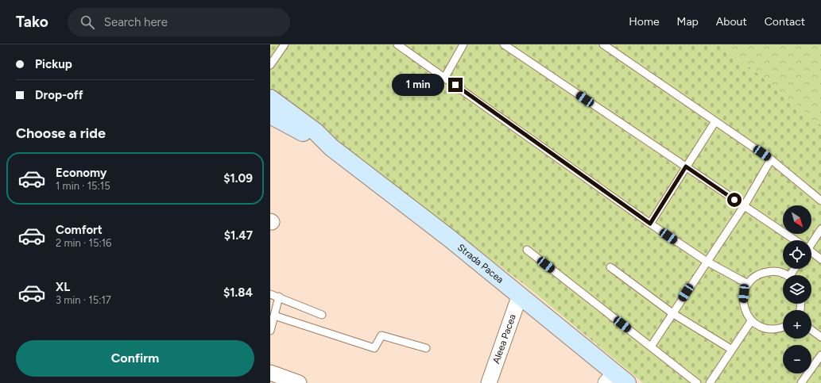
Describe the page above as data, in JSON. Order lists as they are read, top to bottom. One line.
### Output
{"streets":{"main road":["Strada Pacea"],"street":["Aleea Pacea"]},"crossings":[["Strada Pacea","Aleea Pacea"]],"north":"bottom right","page":{"header":"Tako","search":"Search here","nav":["Home","Map","About","Contact"],"banner":["Pickup","Drop-off"],"bubble":"1 min","heading":"Choose a ride","list":[{"name":"Economy","note":"1 min · 15:15","value":"$1.09"},{"name":"Comfort","note":"2 min · 15:16","value":"$1.47"},{"name":"XL","note":"3 min · 15:17","value":"$1.84"}],"map_buttons":["+","−"],"buttons":"Confirm"}}
